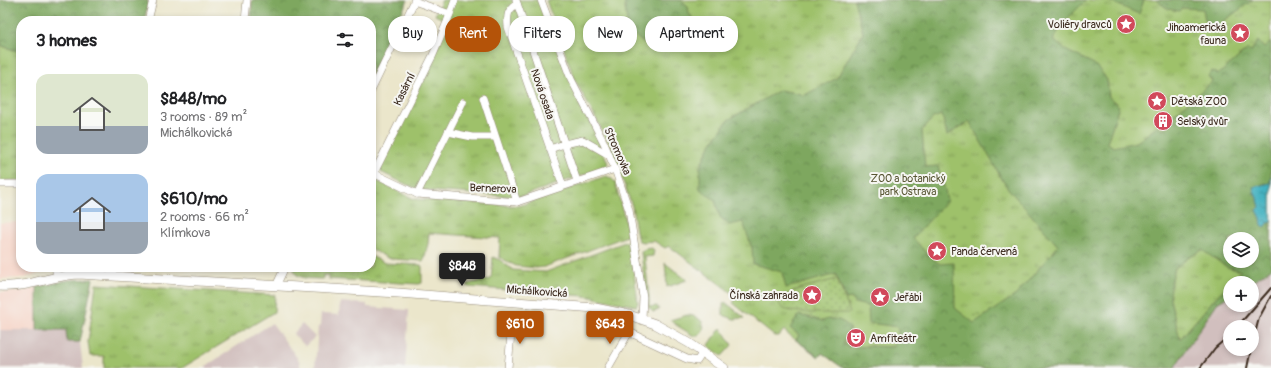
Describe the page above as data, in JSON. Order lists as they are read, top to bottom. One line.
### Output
{"streets":{"street":["Kasární","Nová osada","Stromovka","Bernerova","Michálkovická"]},"crossings":[["Nová osada","Bernerova"],["Stromovka","Bernerova"],["Stromovka","Michálkovická"]],"parks":["ZOO a botanický park Ostrava"],"places":{"place":["Voliéry dravců","Jihoamerická fauna","Dětská ZOO","Panda červená","Čínská zahrada","Jeřábi"],"building":["Selský dvůr"],"theatre":["Amfiteátr"]},"page":{"chip":["Buy","Rent","Filters","New","Apartment"],"heading":"3 homes","list":[{"name":"$848/mo","note":"3 rooms · 89 m² · Michálkovická"},{"name":"$610/mo","note":"2 rooms · 66 m² · Klímkova"}],"map_buttons":["+","−"],"price":["$848","$610","$643"]}}
